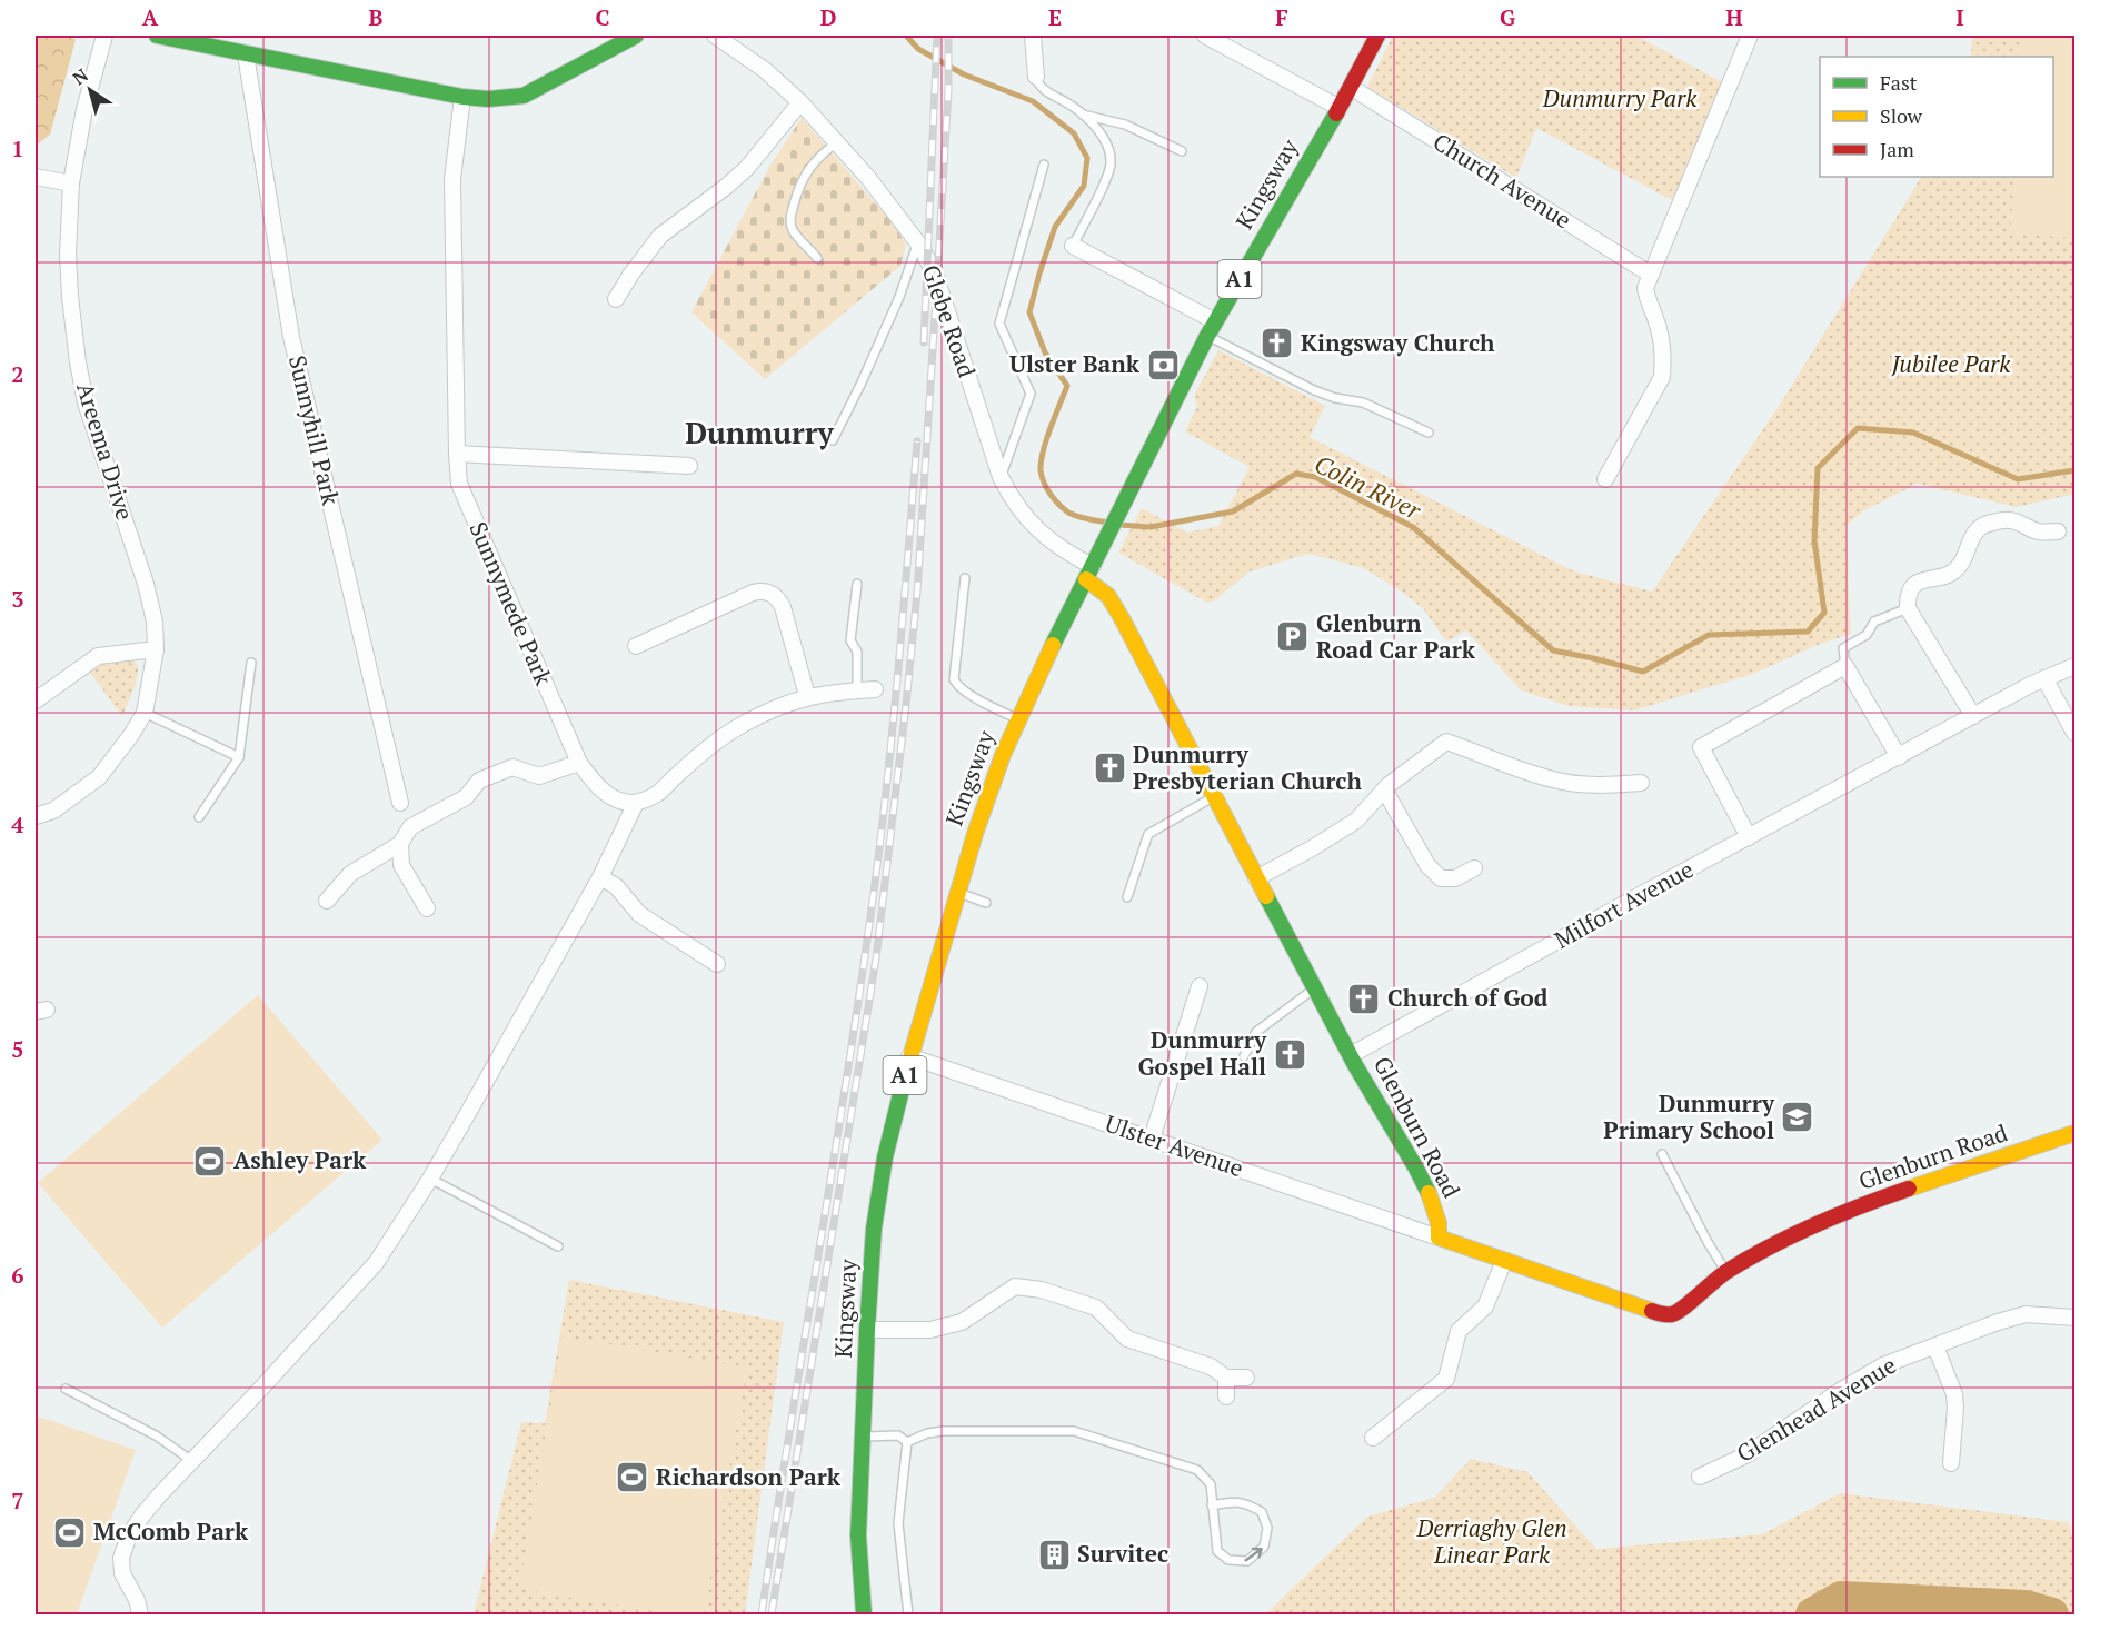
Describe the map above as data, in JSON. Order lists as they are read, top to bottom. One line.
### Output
{"streets":{"street":["Church Avenue","Kingsway","A1","Glebe Road","Sunnyhill Park","Areema Drive","Sunnymede Park","Milfort Avenue","Glenburn Road","Ulster Avenue","Glenhead Avenue"]},"crossings":[["Church Avenue","Kingsway"],["Kingsway","Glebe Road"],["Kingsway","Glenburn Road"],["Kingsway","Ulster Avenue"],["Glebe Road","Glenburn Road"],["Milfort Avenue","Glenburn Road"],["Glenburn Road","Ulster Avenue"]],"districts":["Dunmurry"],"water":["Colin River"],"parks":["Dunmurry Park","Jubilee Park","Derriaghy Glen Linear Park"],"places":{"church":["Kingsway Church","Dunmurry Presbyterian Church","Church of God","Dunmurry Gospel Hall"],"bank":["Ulster Bank"],"parking":["Glenburn Road Car Park"],"school or university":["Dunmurry Primary School"],"sports":["Ashley Park","Richardson Park","McComb Park"],"building":["Survitec"]},"legend":["Fast","Slow","Jam"],"north":"top left","grid":{"columns":["A","B","C","D","E","F","G","H","I"],"rows":["1","2","3","4","5","6","7"]}}
